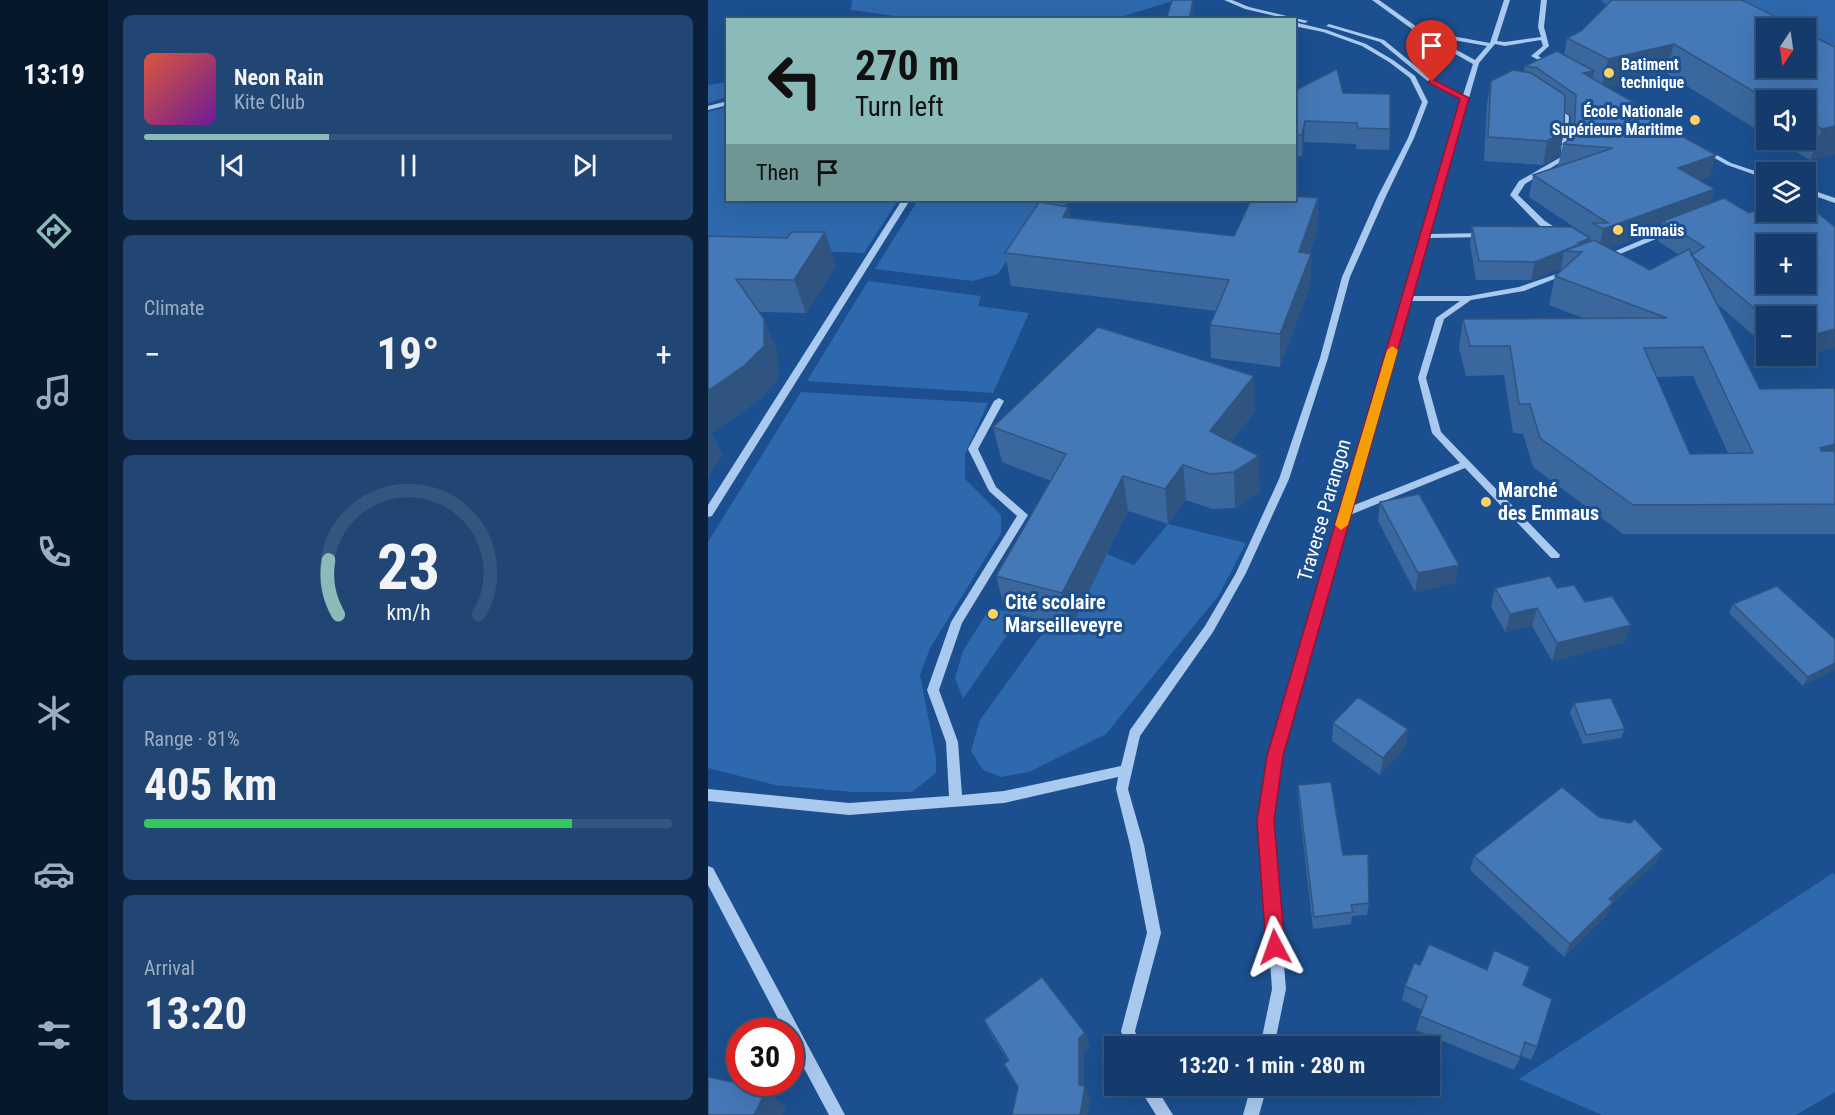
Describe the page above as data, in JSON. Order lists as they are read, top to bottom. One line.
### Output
{"streets":{"street":["Traverse Parangon"]},"places":["Batiment technique","École Nationale Supérieure Maritime","Emmaüs","Marché des Emmaus","Cité scolaire Marseilleveyre"],"north":"bottom","page":{"tabs":"13:19","map_buttons":["+","−"],"turn":["270 m","Turn left"],"song":["Neon Rain","Kite Club"],"then":"Then","tile":["Climate",["Range · 81%","405 km"],["Arrival","13:20"]],"heat":["−","19°","+"],"limit":"30","trip":"13:20 · 1 min · 280 m","gauge":["23","km/h"]}}
